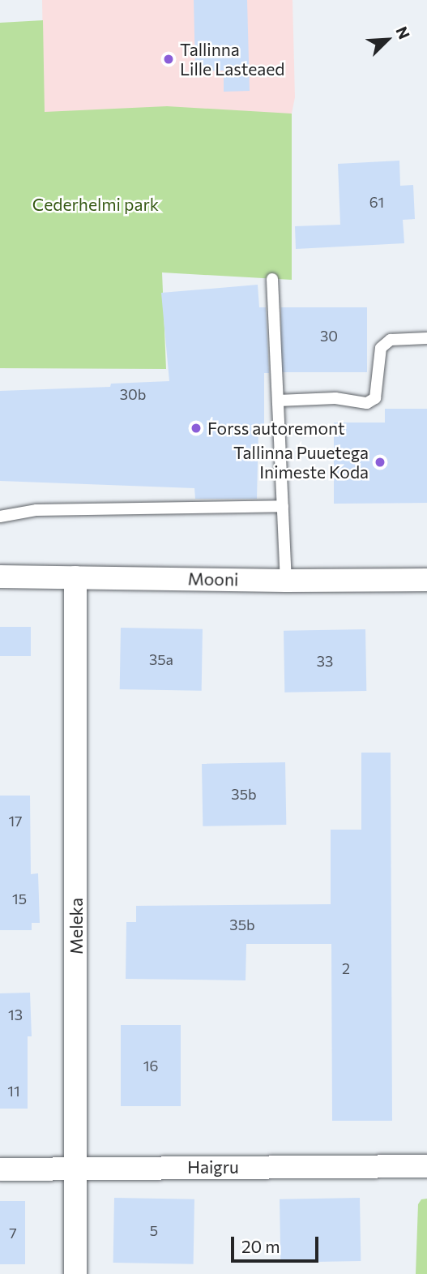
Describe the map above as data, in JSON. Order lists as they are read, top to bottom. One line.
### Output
{"streets":{"street":["Mooni","Meleka","Haigru"]},"crossings":[["Mooni","Meleka"],["Meleka","Haigru"]],"parks":["Cederhelmi park"],"places":["Tallinna Lille Lasteaed","Forss autoremont","Tallinna Puuetega Inimeste Koda"],"house_numbers":["61","30","30b","35a","33","35b","17","15","35b","2","13","16","11","5","7"],"scale_bar":"20 m","north":"top right"}
